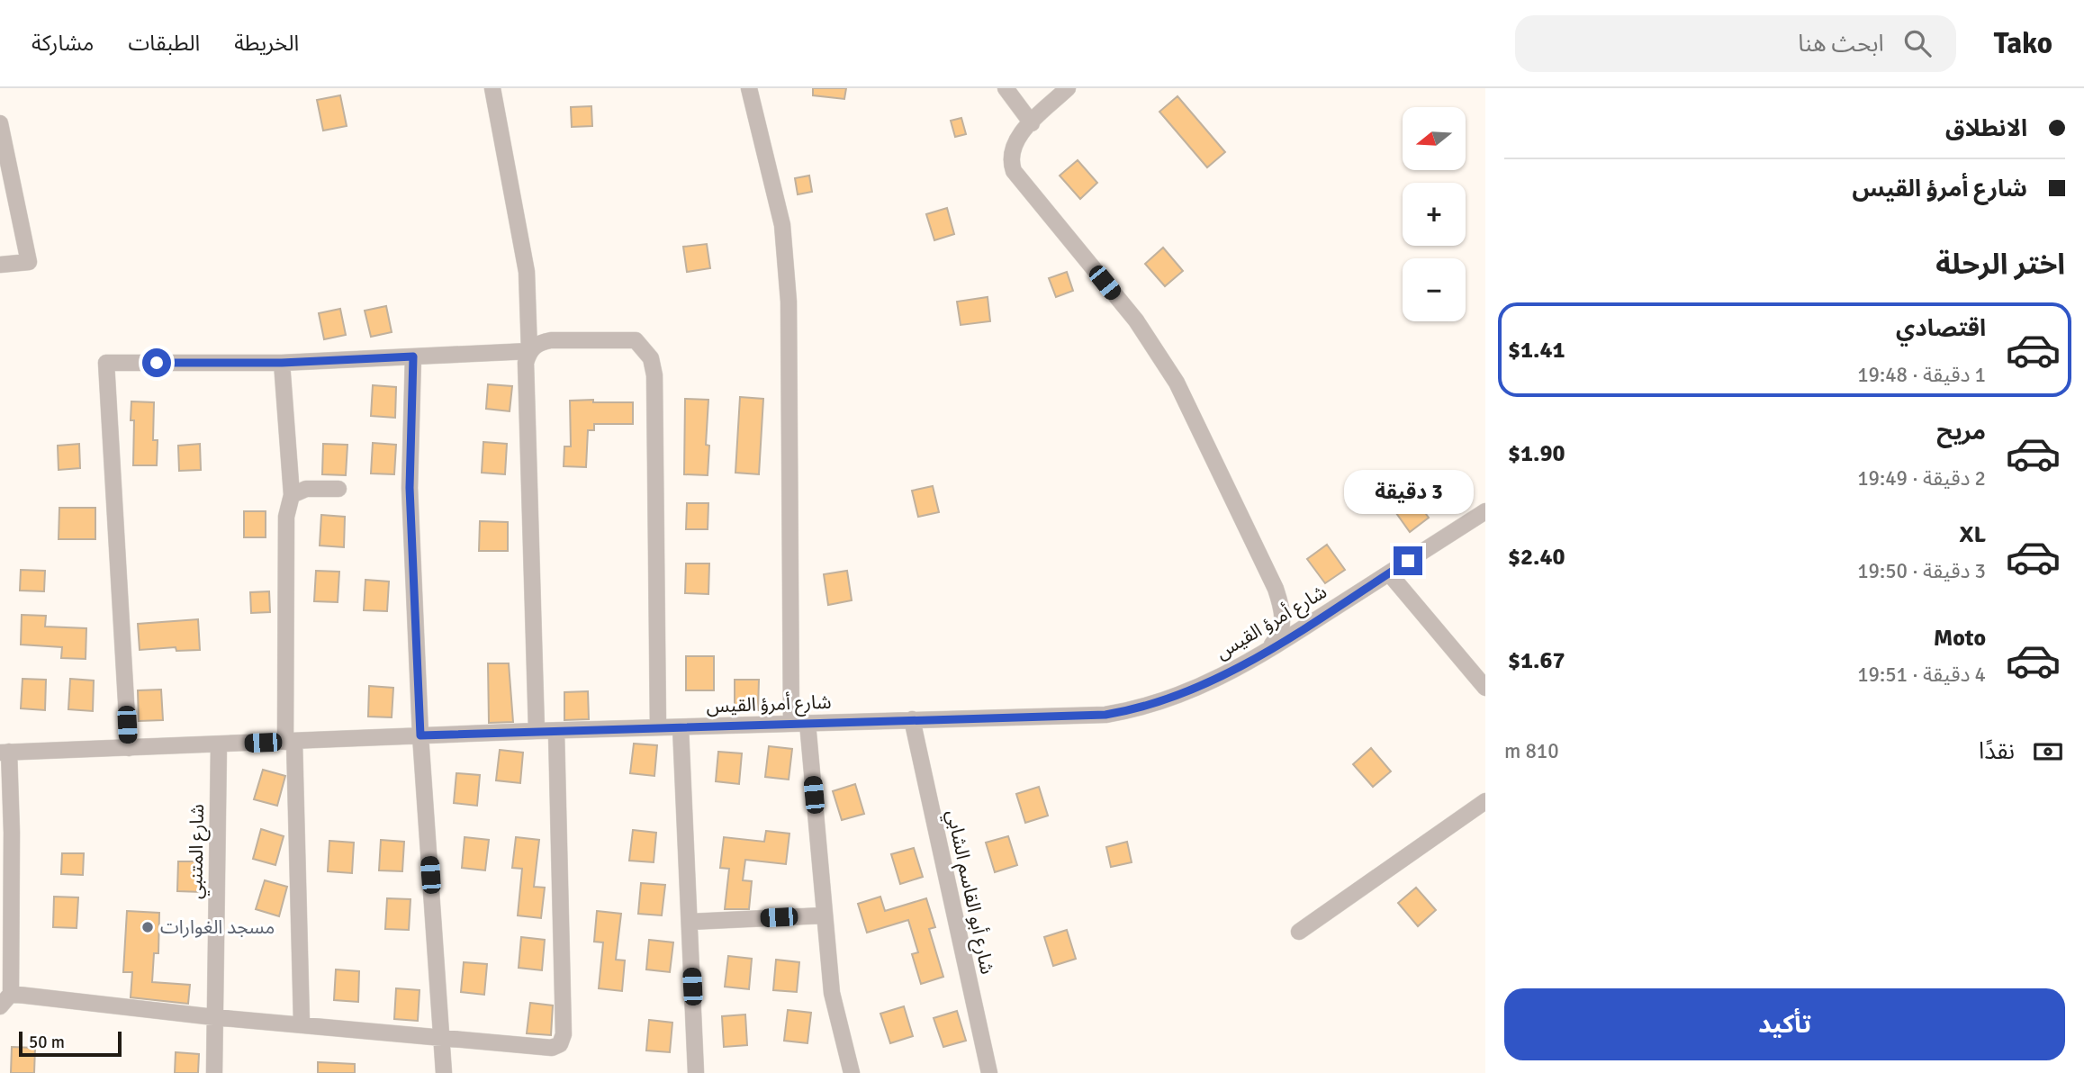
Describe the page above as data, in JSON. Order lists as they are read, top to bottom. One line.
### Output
{"streets":{"street":["شارع أمرؤ القيس","شارع المتنبي","شارع أبو القاسم الشابي"]},"crossings":[["شارع أمرؤ القيس","شارع المتنبي"],["شارع أمرؤ القيس","شارع أبو القاسم الشابي"]],"places":["مسجد الغوارات"],"scale_bar":"50 m","north":"left","page":{"header":"Tako","search":"ابحث هنا","nav":["الخريطة","الطبقات","مشاركة"],"banner":["الانطلاق","شارع أمرؤ القيس"],"map_buttons":["+","−"],"heading":"اختر الرحلة","list":[{"name":"اقتصادي","note":"1 دقيقة · 19:48","value":"$1.41"},{"name":"مريح","note":"2 دقيقة · 19:49","value":"$1.90"},{"name":"XL","note":"3 دقيقة · 19:50","value":"$2.40"},{"name":"Moto","note":"4 دقيقة · 19:51","value":"$1.67"}],"bubble":"3 دقيقة","pay":["نقدًا","810 m"],"buttons":"تأكيد","scale":"50 m"}}
